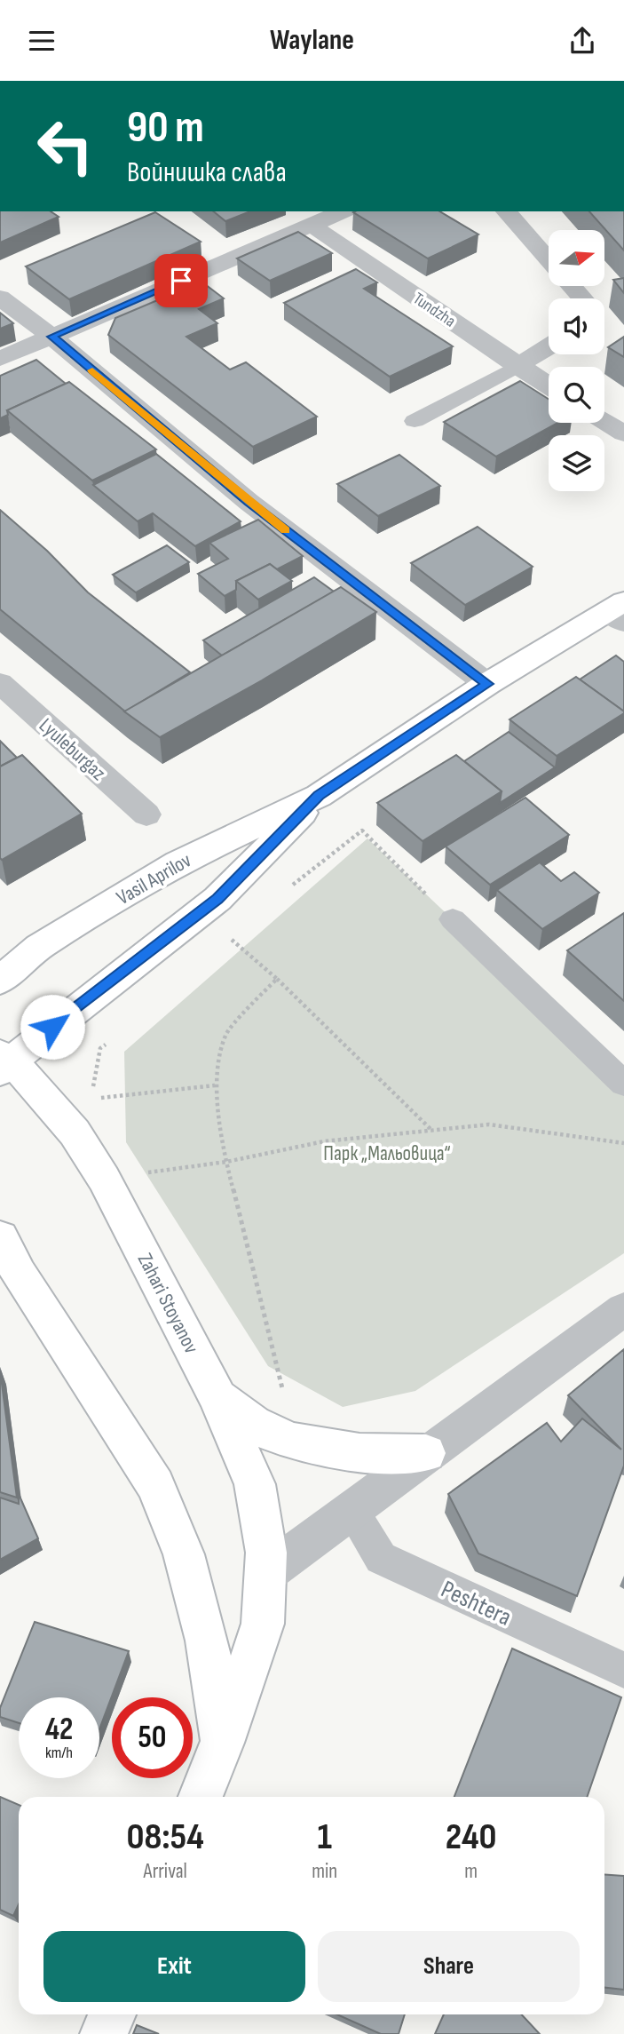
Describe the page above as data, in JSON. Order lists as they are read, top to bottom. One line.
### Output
{"streets":{"street":["Tundzha","Lyuleburgaz","Vasil Aprilov","Zahari Stoyanov"],"lane":["Peshtera"]},"crossings":[["Vasil Aprilov","Zahari Stoyanov"]],"parks":["Парк „Мальовица“"],"north":"right","page":{"header":"Waylane","turn":["90 m","Войнишка слава"],"speed":"42 km/h","limit":"50","eta":["08:54","Arrival","1","min","240","m"],"buttons":["Exit","Share"]}}
